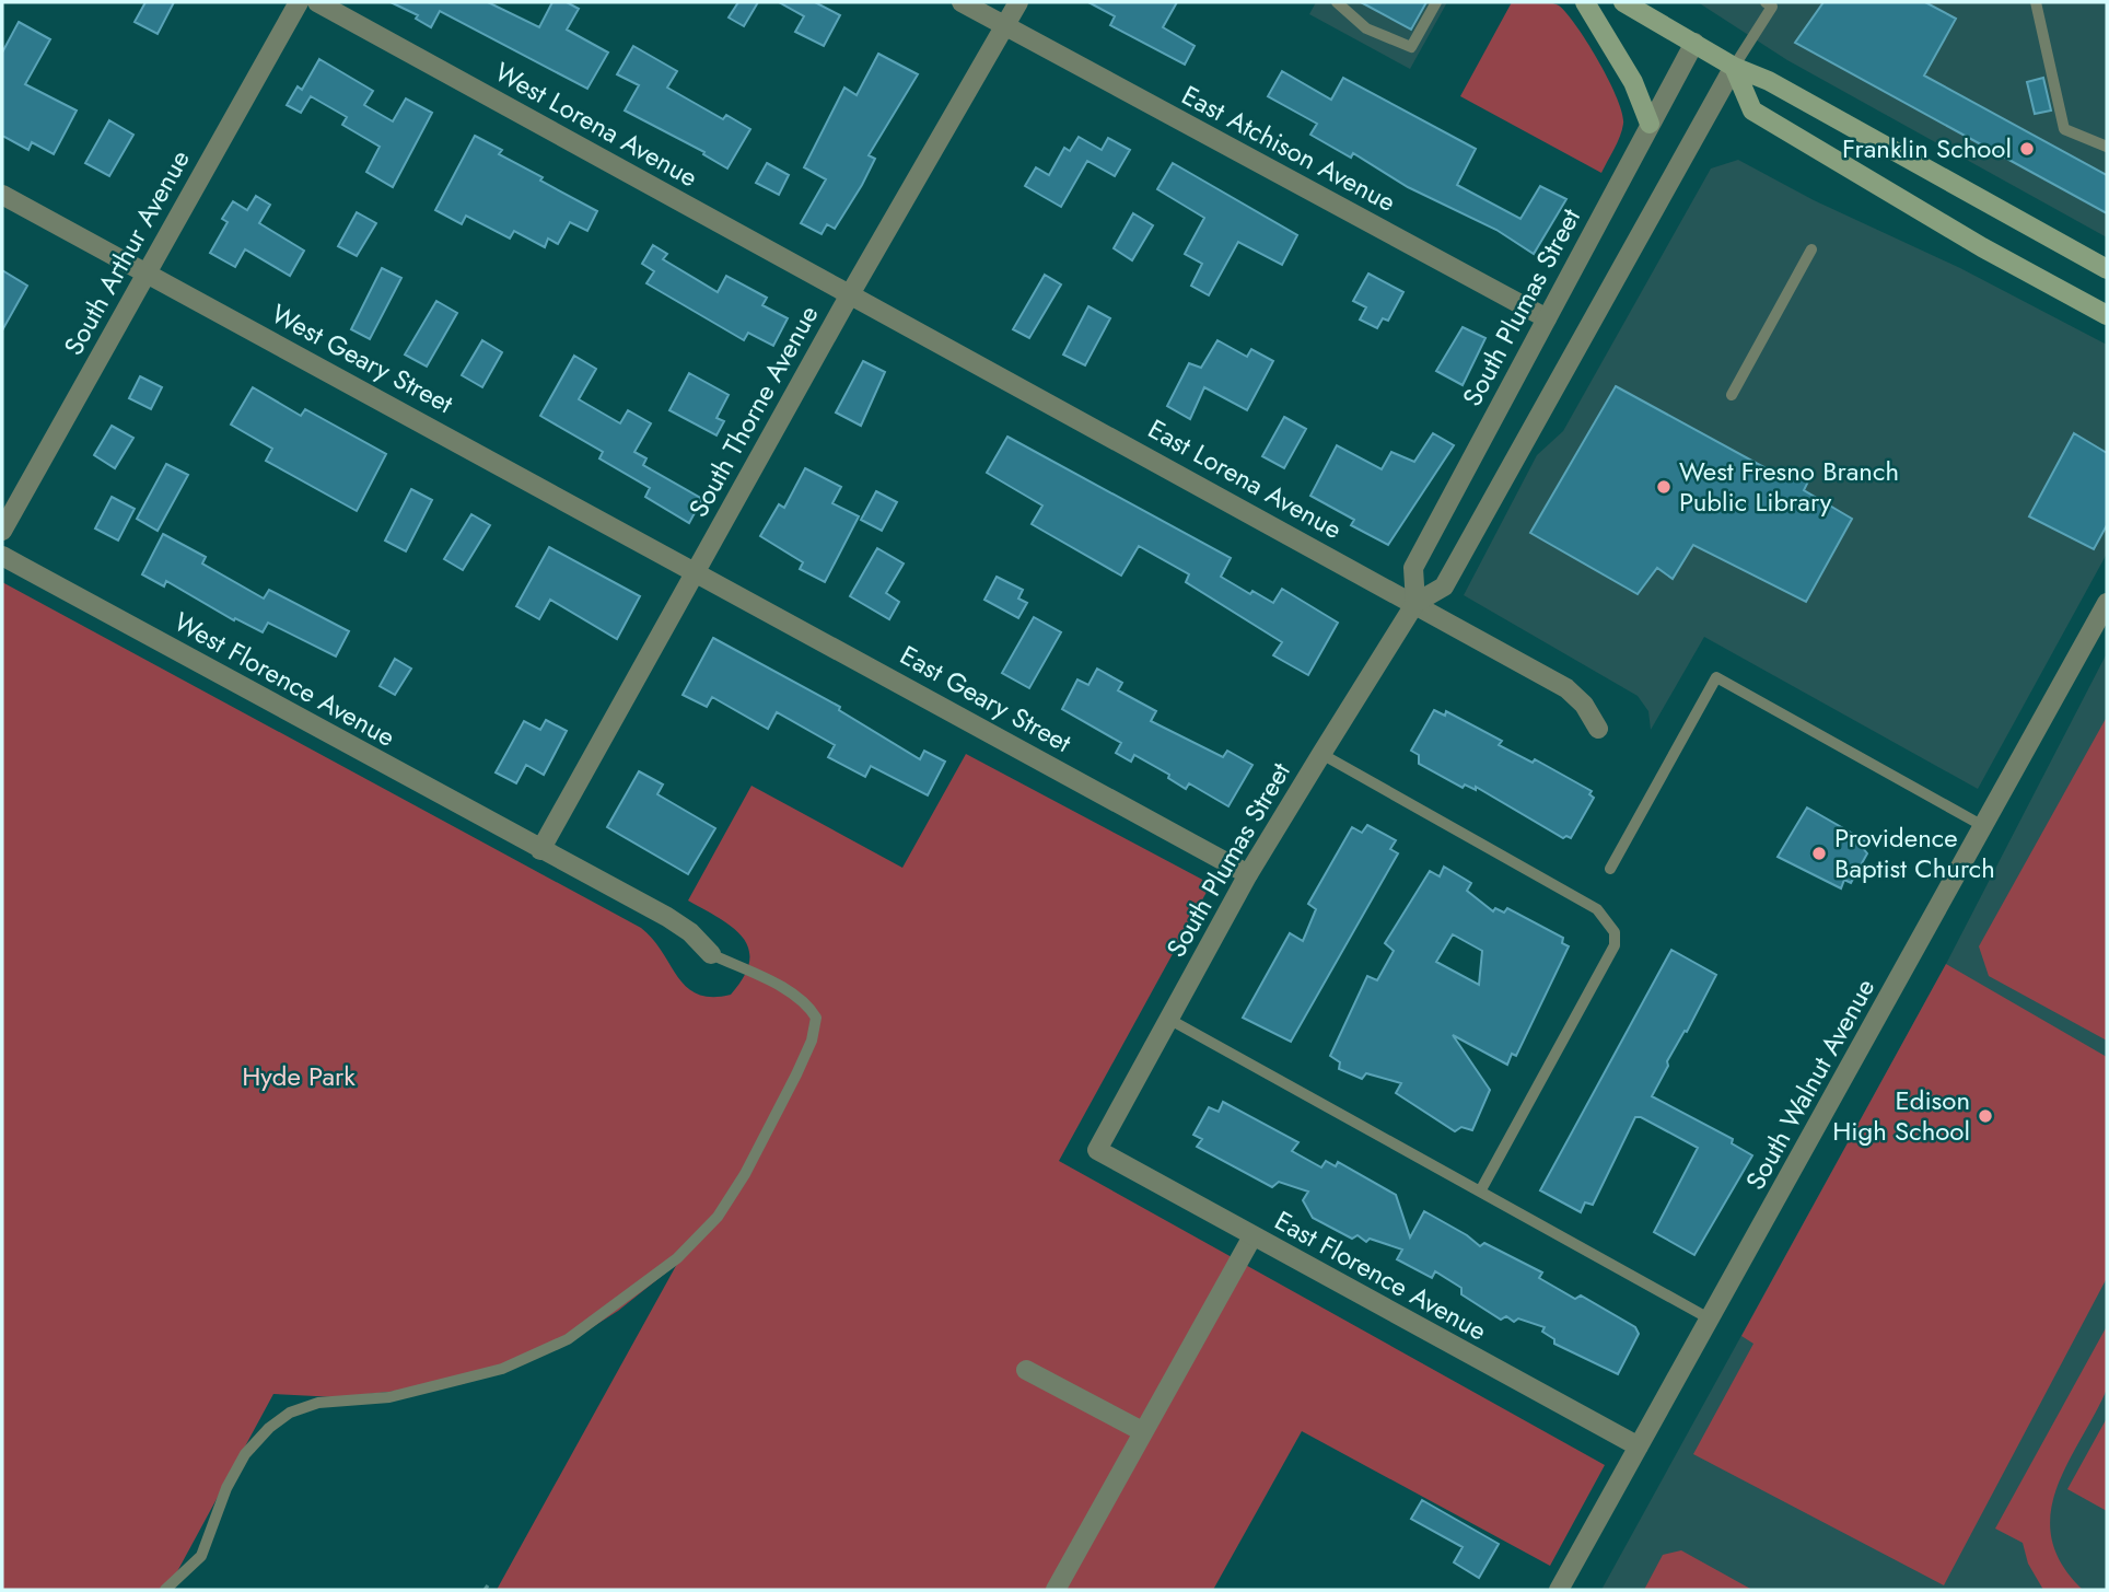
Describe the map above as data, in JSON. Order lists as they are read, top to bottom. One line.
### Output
{"streets":{"street":["West Lorena Avenue","East Atchison Avenue","South Arthur Avenue","South Plumas Street","West Geary Street","South Thorne Avenue","East Lorena Avenue","West Florence Avenue","East Geary Street","South Walnut Avenue","East Florence Avenue"]},"crossings":[["West Lorena Avenue","South Thorne Avenue"],["West Lorena Avenue","East Lorena Avenue"],["East Atchison Avenue","South Plumas Street"],["East Atchison Avenue","South Thorne Avenue"],["South Arthur Avenue","West Geary Street"],["South Plumas Street","East Lorena Avenue"],["South Plumas Street","East Geary Street"],["South Plumas Street","East Florence Avenue"],["West Geary Street","South Thorne Avenue"],["West Geary Street","East Geary Street"],["South Thorne Avenue","East Lorena Avenue"],["South Thorne Avenue","West Florence Avenue"],["South Thorne Avenue","East Geary Street"],["South Walnut Avenue","East Florence Avenue"]],"parks":["Hyde Park"],"places":["Franklin School","West Fresno Branch Public Library","Providence Baptist Church","Edison High School"]}
